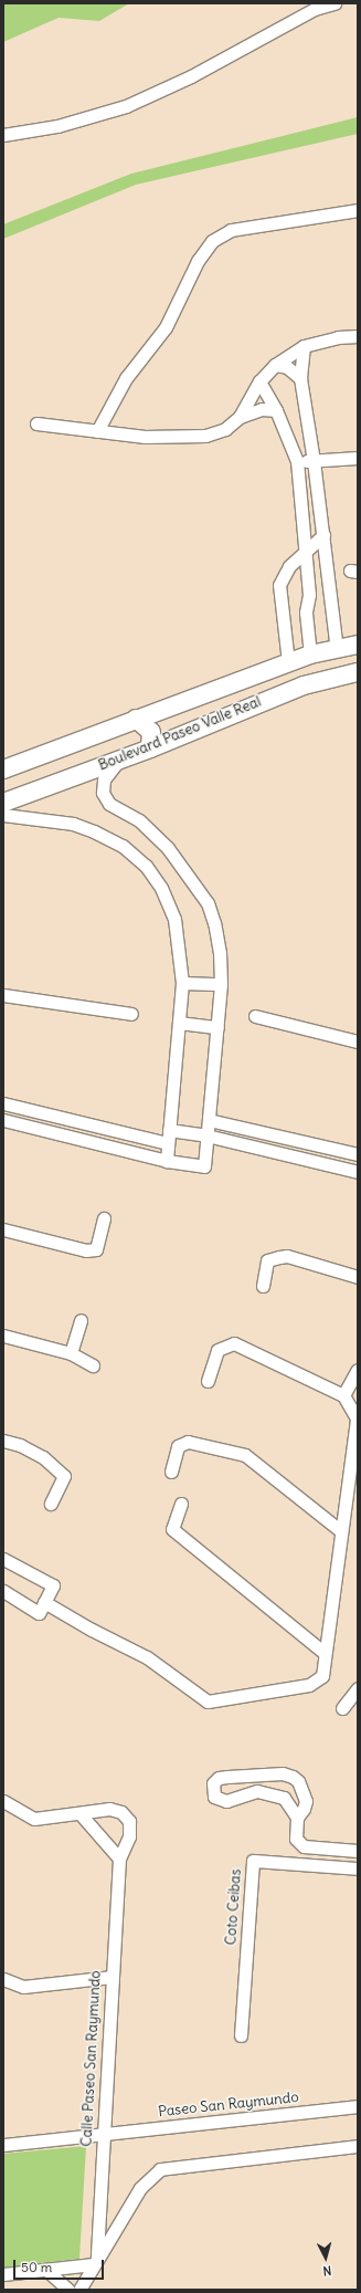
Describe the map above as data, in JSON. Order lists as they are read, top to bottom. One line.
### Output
{"streets":{"street":["Boulevard Paseo Valle Real","Coto Ceibas","Calle Paseo San Raymundo","Paseo San Raymundo"]},"crossings":[["Calle Paseo San Raymundo","Paseo San Raymundo"]],"scale_bar":"50 m","north":"bottom"}
